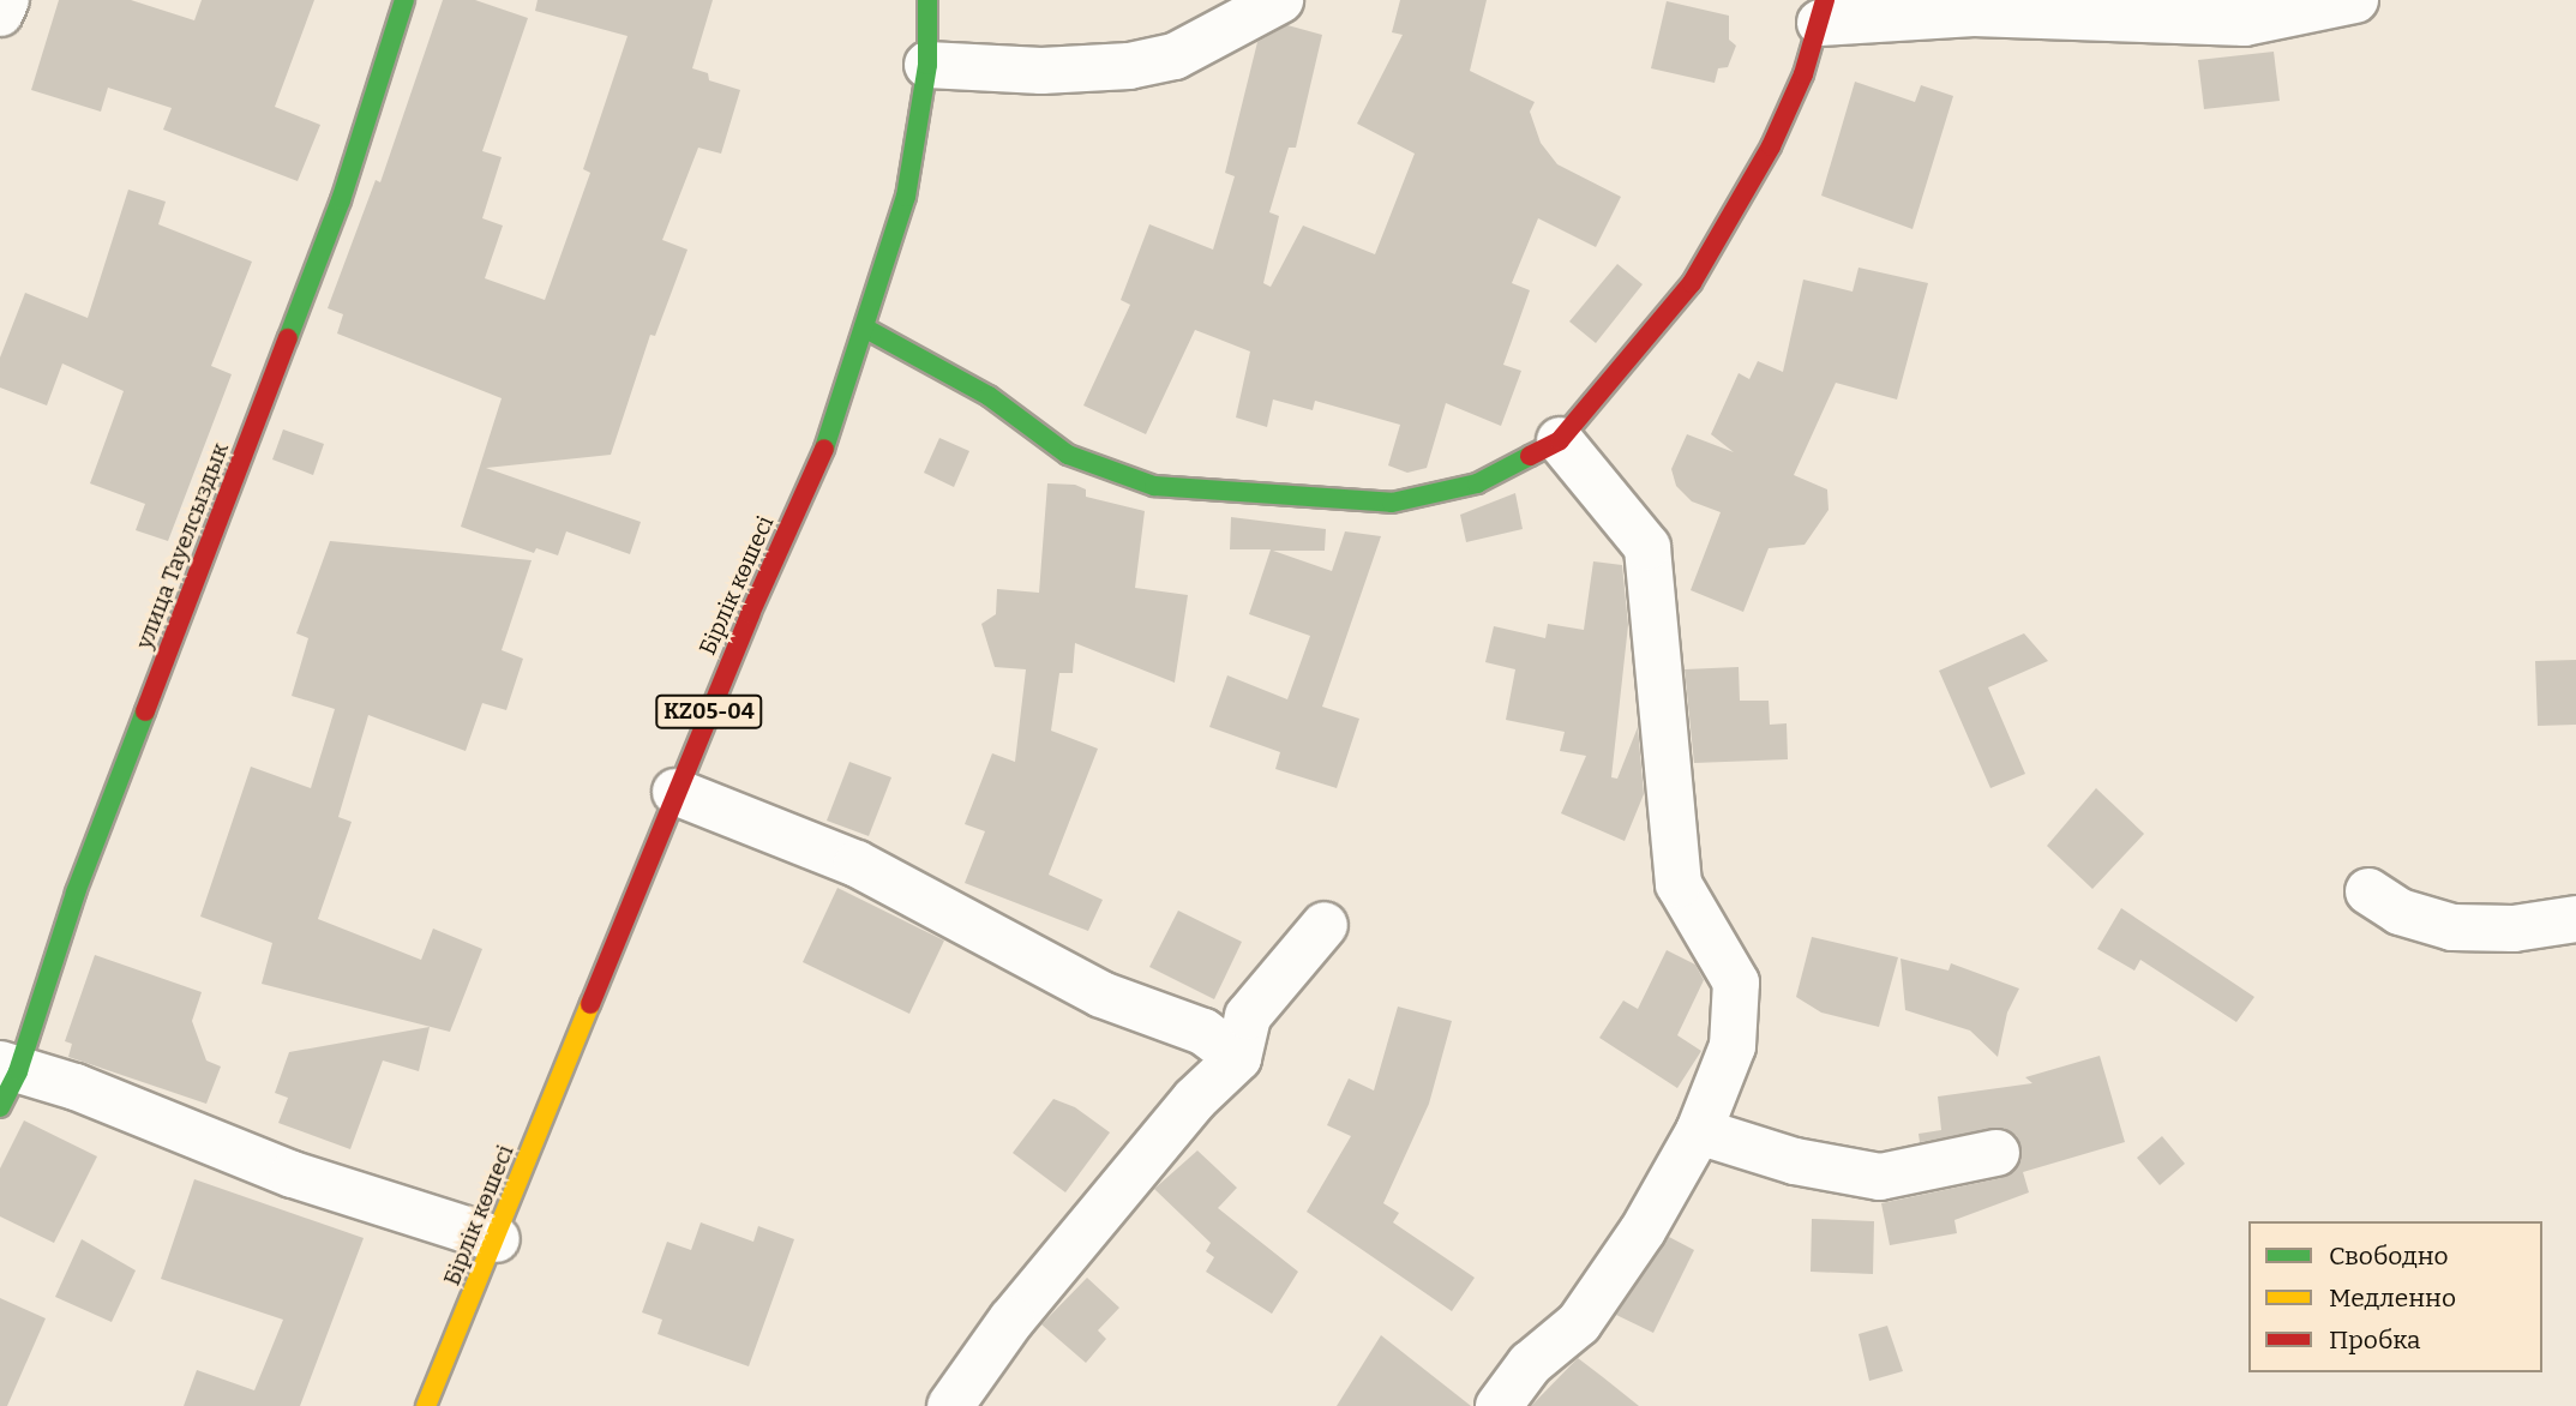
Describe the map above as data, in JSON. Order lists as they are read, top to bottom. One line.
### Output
{"streets":{"street":["улица Тауелсыздык","Бірлік көшесі","KZ05-04"]},"legend":["Свободно","Медленно","Пробка"]}
